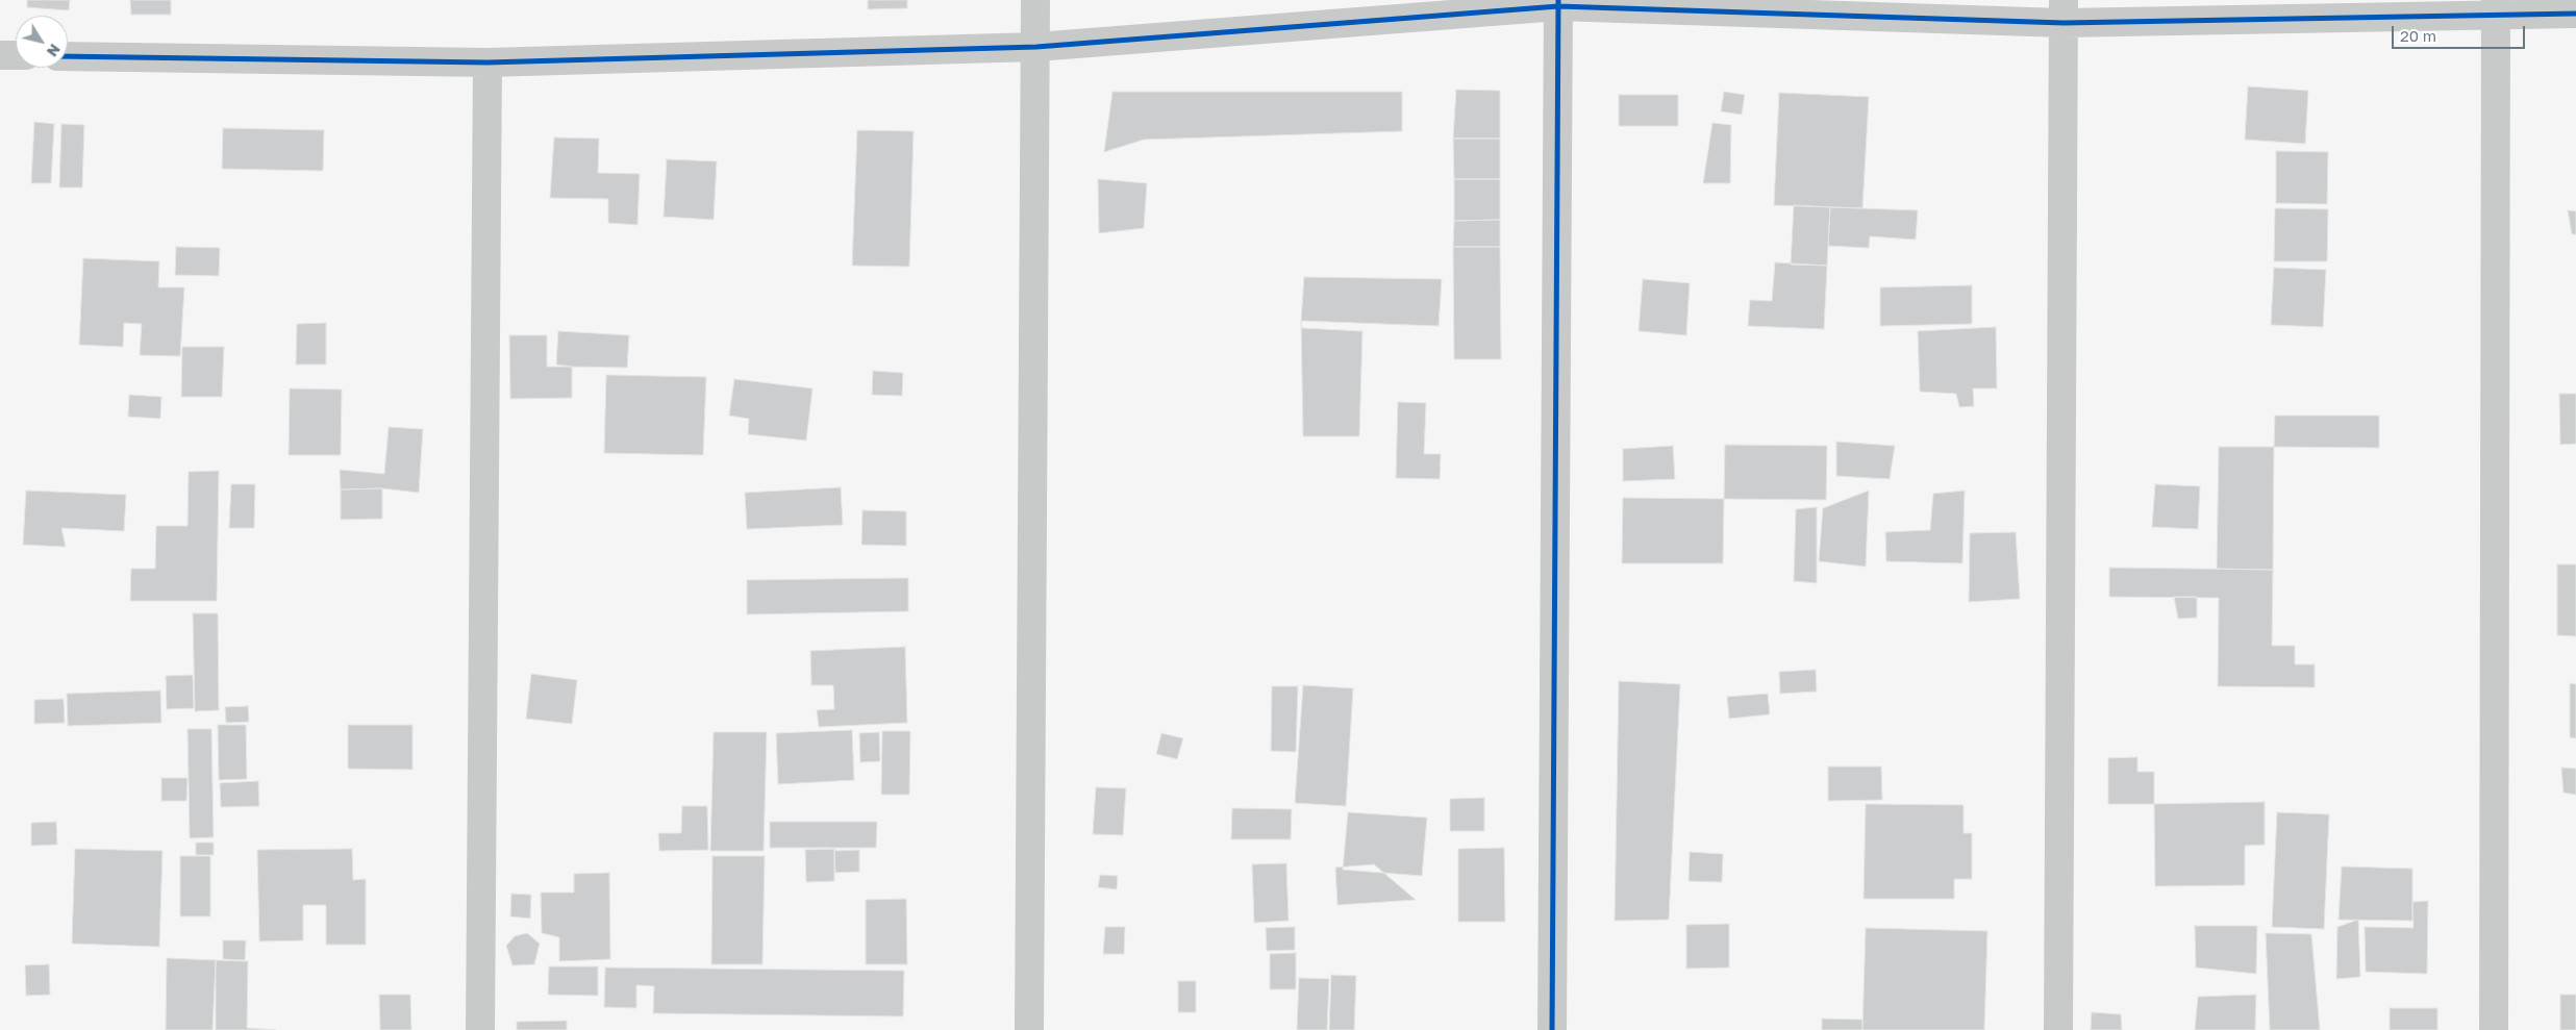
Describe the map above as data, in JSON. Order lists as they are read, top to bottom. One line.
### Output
{"scale_bar":"20 m","north":"bottom right"}
